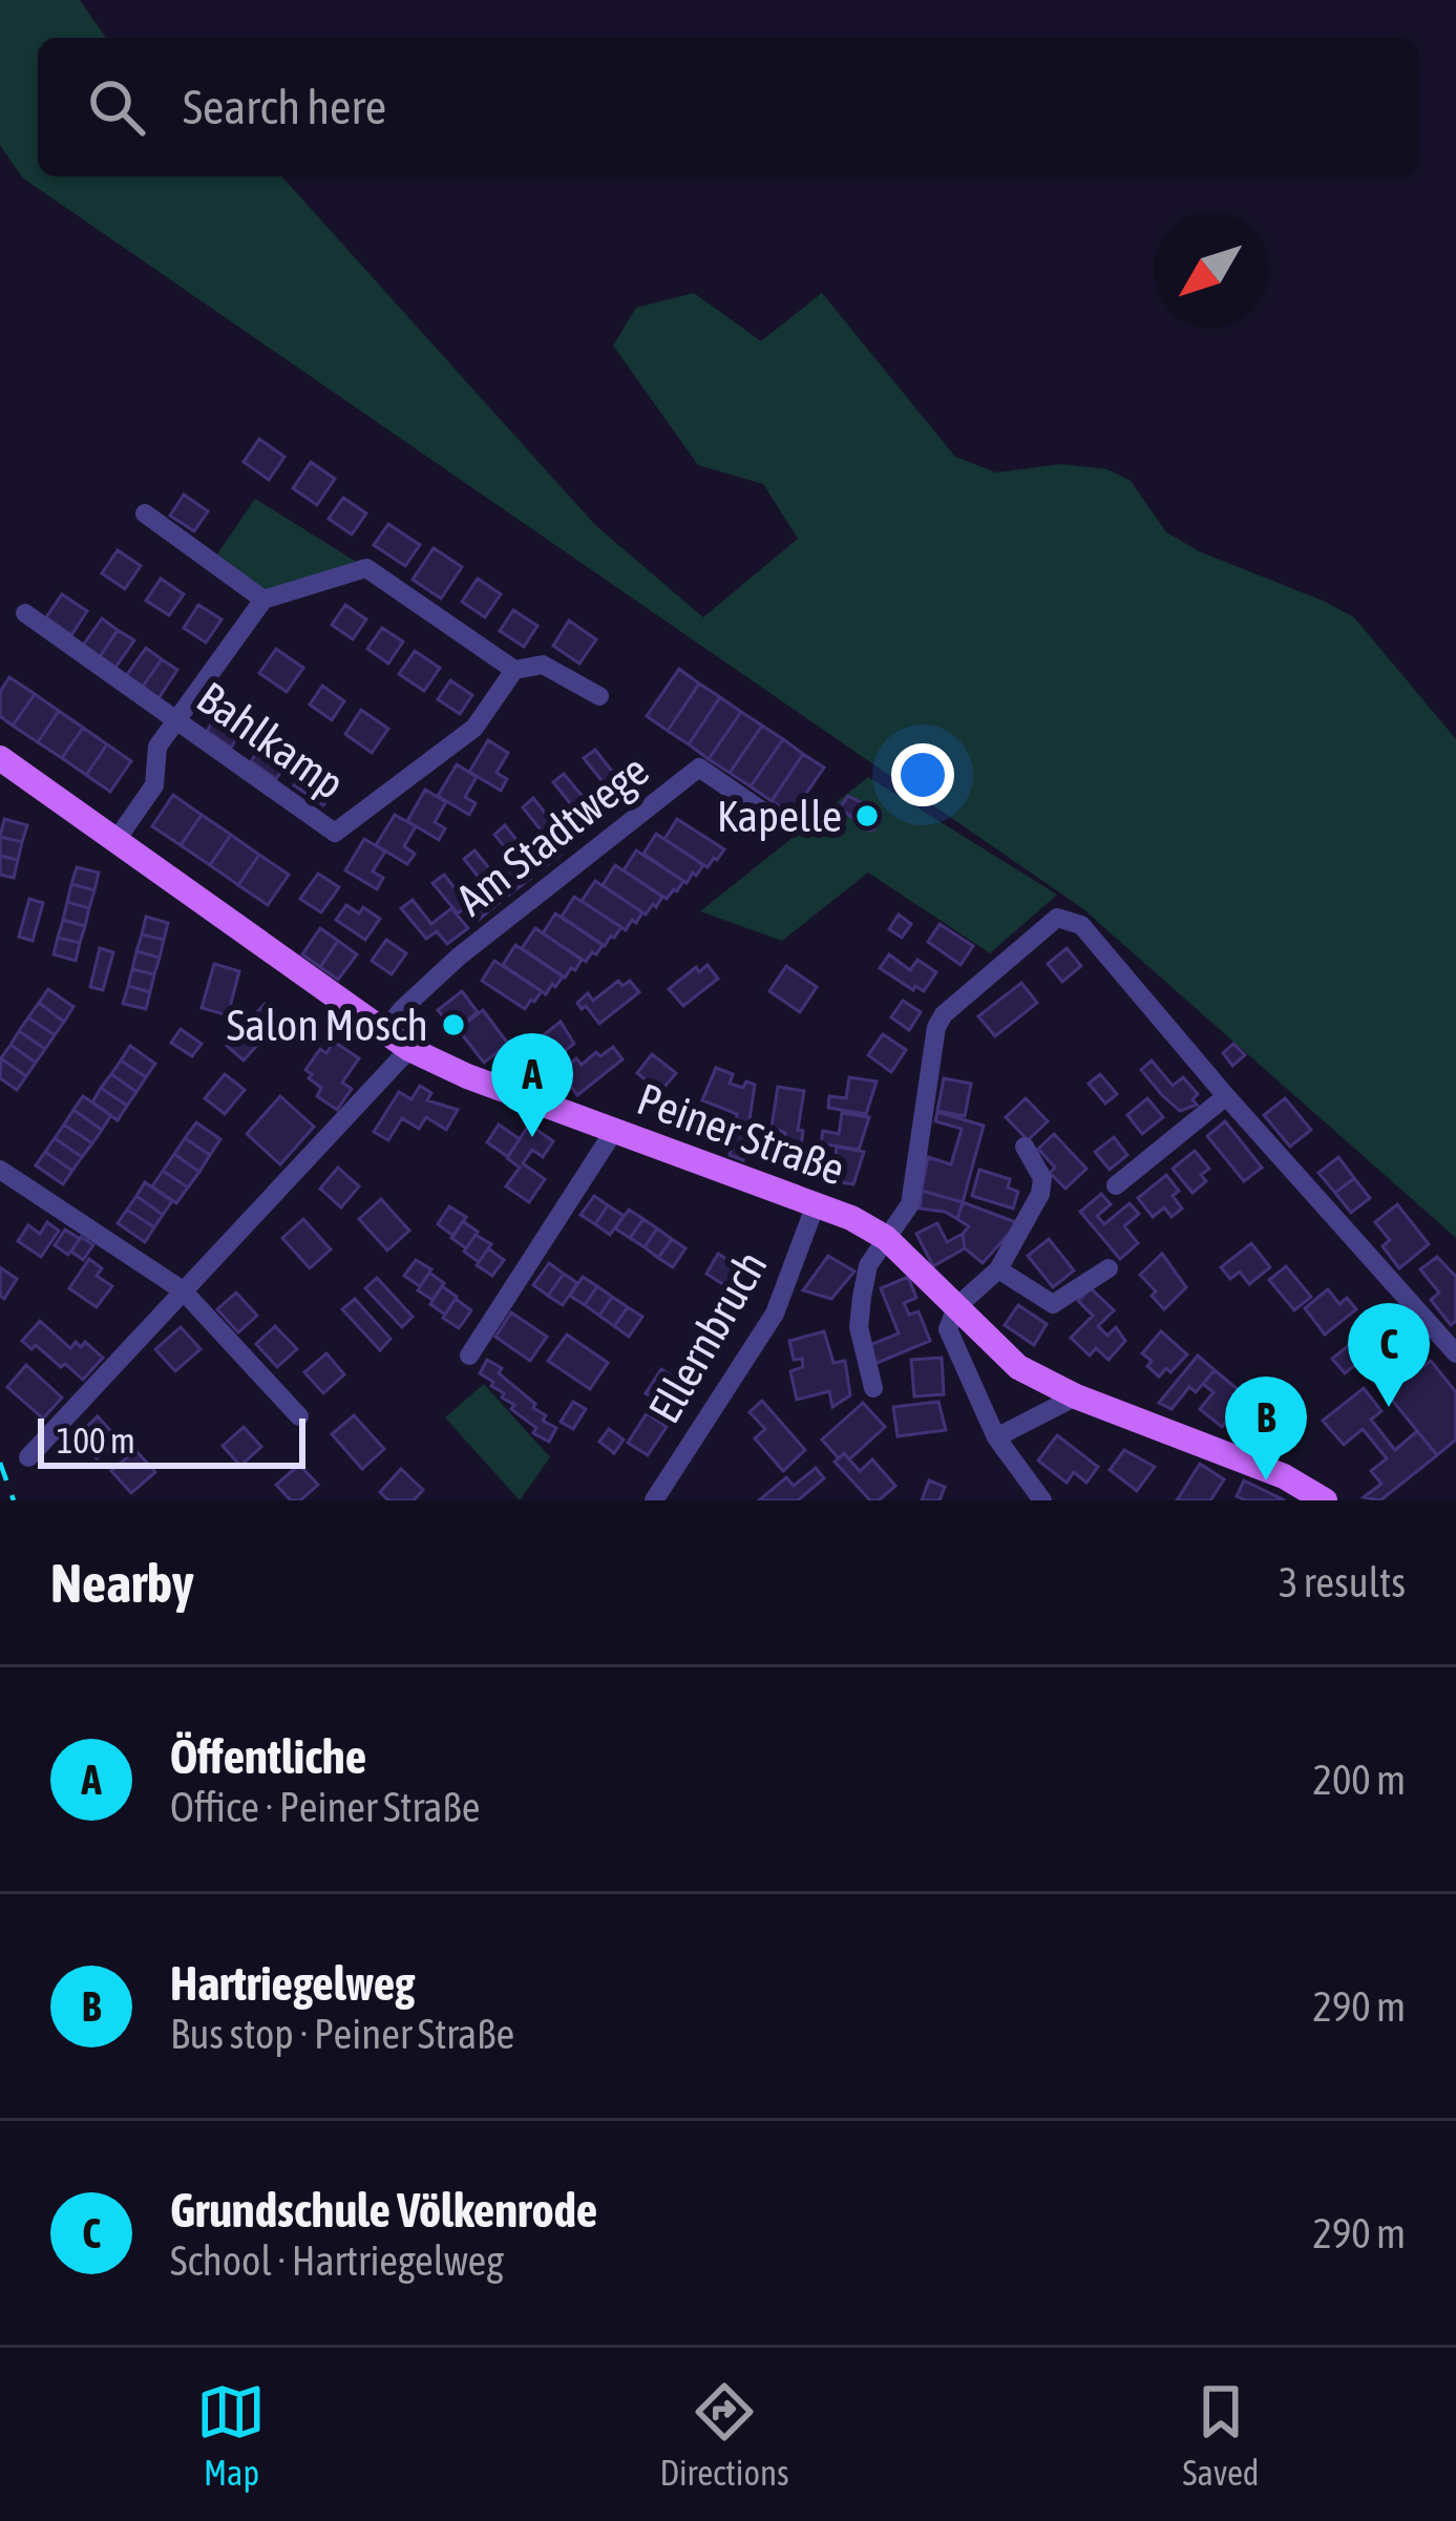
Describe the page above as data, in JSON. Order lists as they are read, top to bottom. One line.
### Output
{"streets":{"main road":["Peiner Straße"],"street":["Bahlkamp","Am Stadtwege","Ellernbruch"]},"crossings":[["Am Stadtwege","Peiner Straße"],["Peiner Straße","Ellernbruch"]],"places":["Kapelle","Salon Mosch"],"scale_bar":"100 m","north":"bottom left","page":{"search":"Search here","pins":["A","C","B"],"scale":"100 m","heading":["Nearby","3 results"],"list":[{"mark":"A","name":"Öffentliche","note":"Office · Peiner Straße","value":"200 m"},{"mark":"B","name":"Hartriegelweg","note":"Bus stop · Peiner Straße","value":"290 m"},{"mark":"C","name":"Grundschule Völkenrode","note":"School · Hartriegelweg","value":"290 m"}],"nav":["Map","Directions","Saved"]}}
